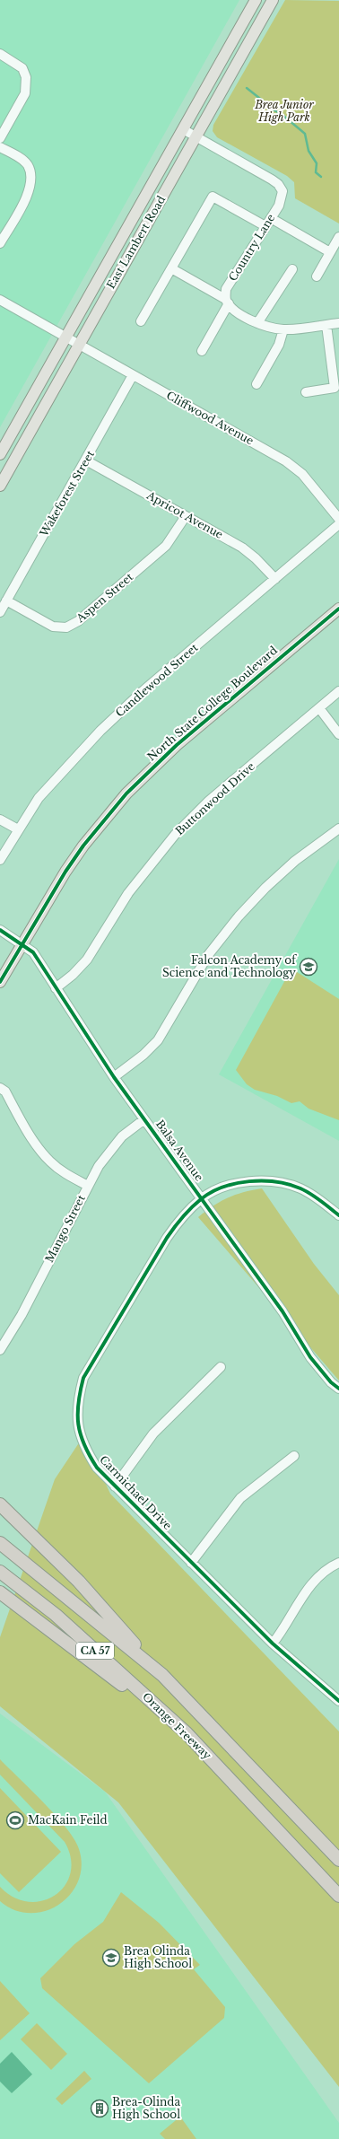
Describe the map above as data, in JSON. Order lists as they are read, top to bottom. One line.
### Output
{"streets":{"highway":["CA 57","Orange Freeway"],"main road":["East Lambert Road","North State College Boulevard"],"street":["Country Lane","Cliffwood Avenue","Wakeforest Street","Apricot Avenue","Aspen Street","Candlewood Street","Buttonwood Drive","Balsa Avenue","Mango Street","Carmichael Drive"]},"crossings":[["East Lambert Road","Country Lane"],["East Lambert Road","Cliffwood Avenue"],["Cliffwood Avenue","Wakeforest Street"],["Wakeforest Street","Apricot Avenue"],["Wakeforest Street","Aspen Street"],["Apricot Avenue","Aspen Street"],["Apricot Avenue","Candlewood Street"],["North State College Boulevard","Balsa Avenue"],["Buttonwood Drive","Balsa Avenue"],["Balsa Avenue","Mango Street"],["Balsa Avenue","Carmichael Drive"]],"parks":["Brea Junior High Park"],"places":{"school or university":["Falcon Academy of Science and Technology","Brea Olinda High School"],"sports":["MacKain Feild"],"building":["Brea-Olinda High School"]}}
